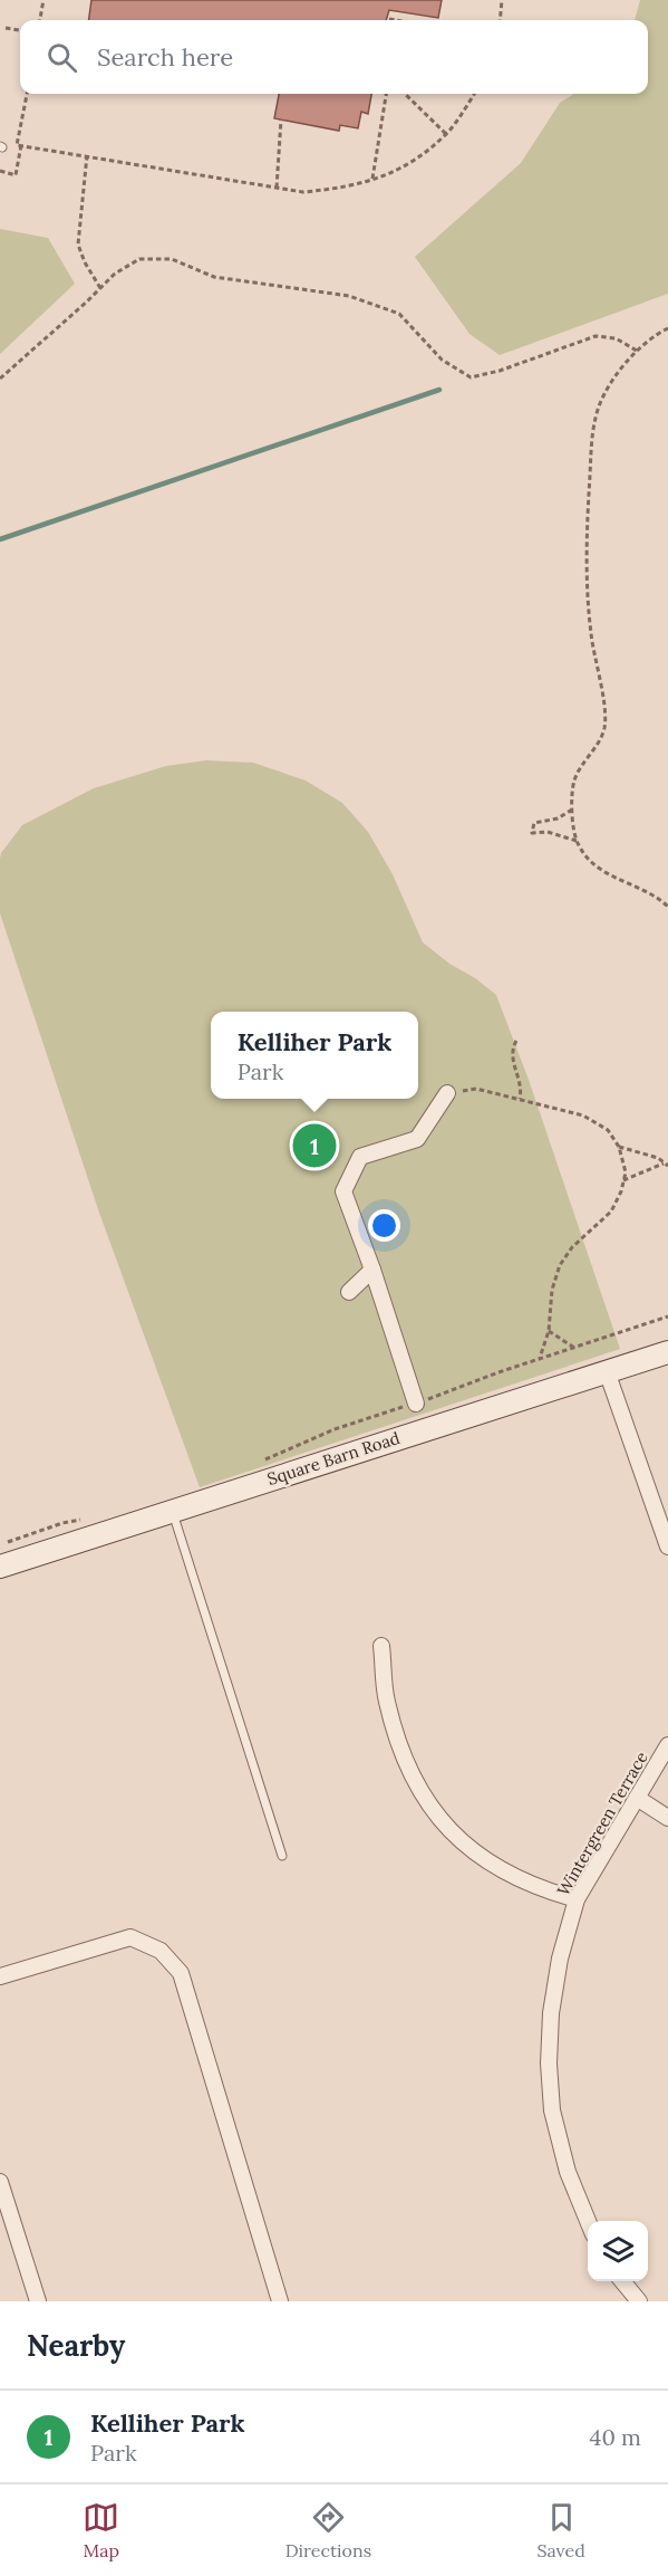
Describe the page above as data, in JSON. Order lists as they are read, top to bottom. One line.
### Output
{"streets":{"street":["Square Barn Road","Wintergreen Terrace"]},"page":{"search":"Search here","popup":["Kelliher Park","Park"],"pins":"1","heading":"Nearby","list":[{"mark":"1","name":"Kelliher Park","note":"Park","value":"40 m"}],"nav":["Map","Directions","Saved"]}}
